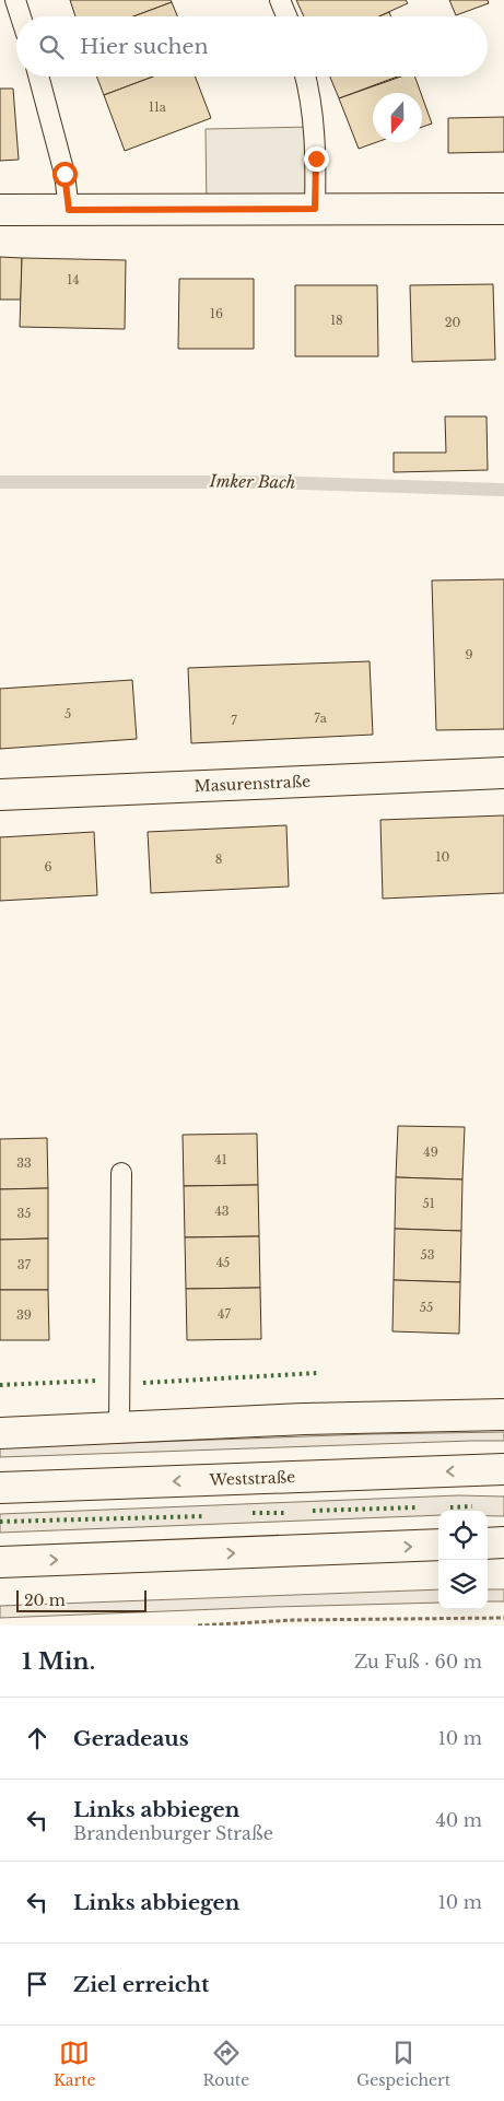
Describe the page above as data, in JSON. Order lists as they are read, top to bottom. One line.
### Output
{"streets":{"street":["Masurenstraße","Weststraße"]},"water":["Imker Bach"],"house_numbers":["11a","14","16","18","20","9","5","7a","7","10","8","6","49","41","33","51","43","35","53","45","37","55","47","39"],"scale_bar":"20 m","north":"bottom","page":{"search":"Hier suchen","scale":"20 m","heading":["1 Min.","Zu Fuß · 60 m"],"list":[["Geradeaus","10 m"],["Links abbiegen","Brandenburger Straße","40 m"],["Links abbiegen","10 m"],"Ziel erreicht"],"nav":["Karte","Route","Gespeichert"]}}
